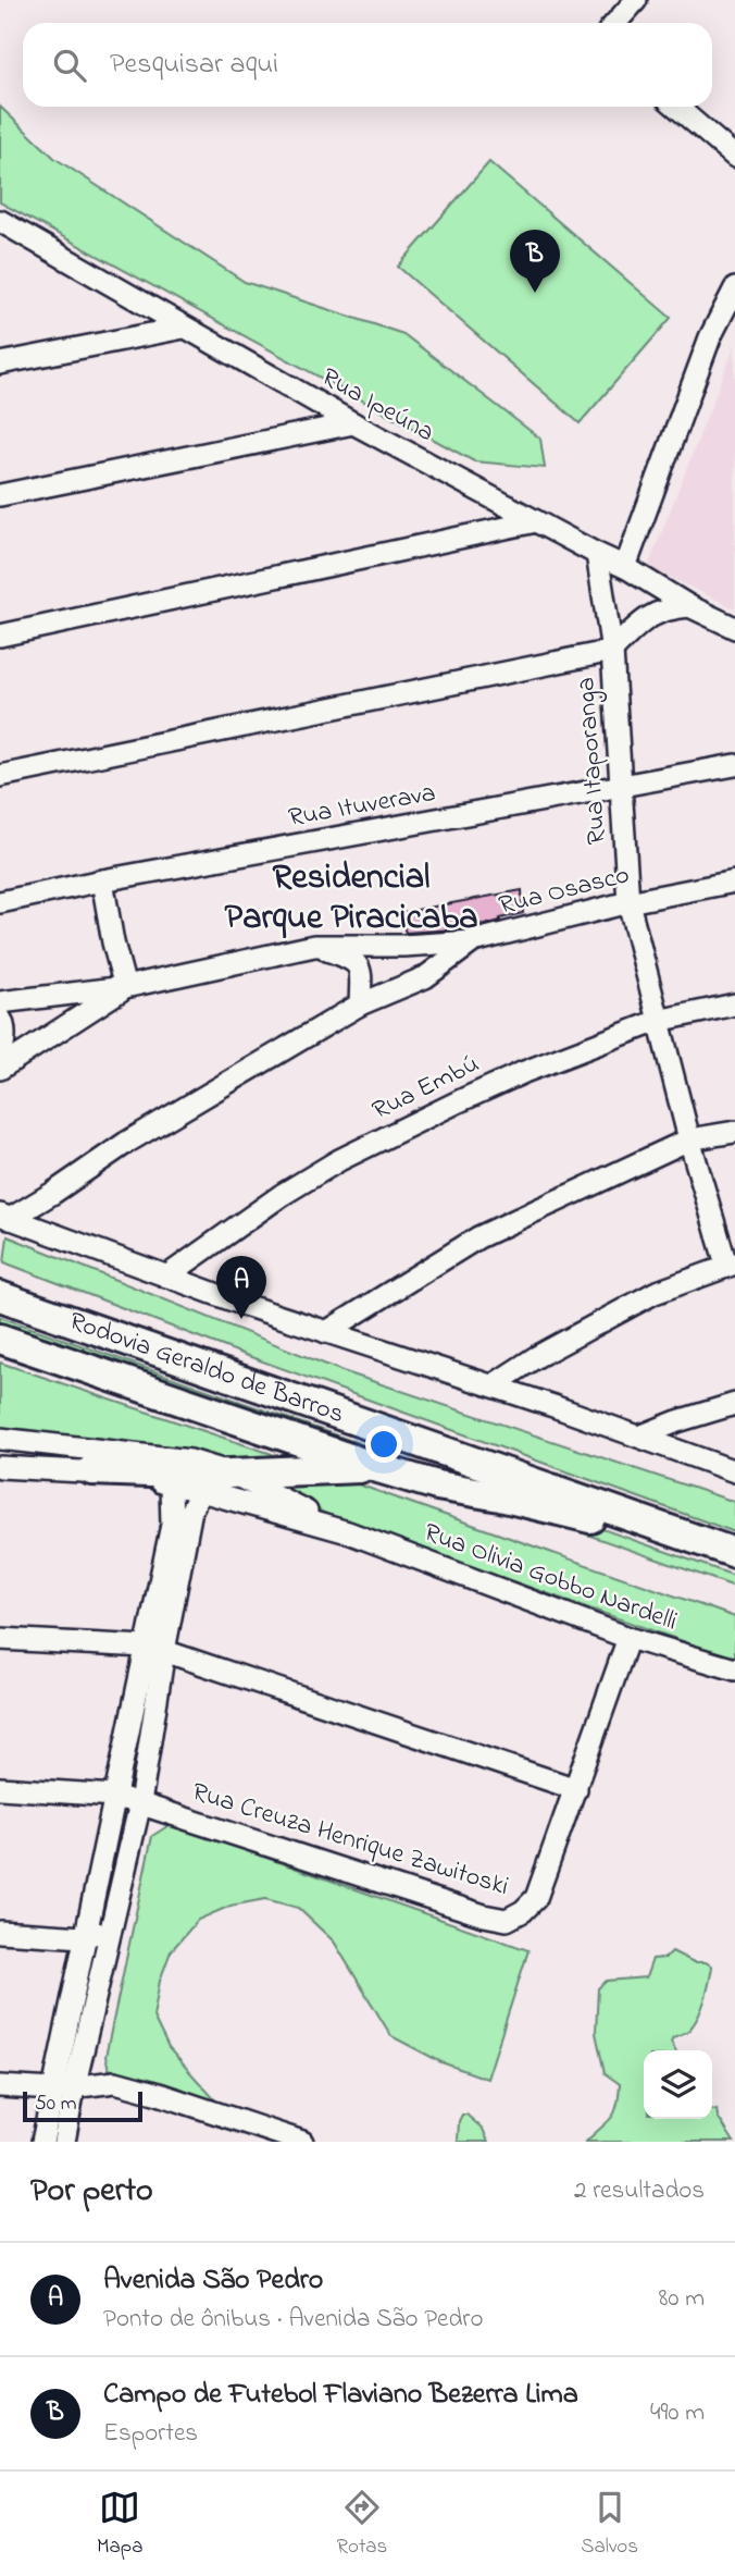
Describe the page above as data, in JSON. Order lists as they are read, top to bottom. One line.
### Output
{"streets":{"highway":["Rodovia Geraldo de Barros"],"street":["Rua Ipeúna","Rua Itaporanga","Rua Ituverava","Rua Osasco","Rua Embú","Rua Olivia Gobbo Nardelli","Rua Creuza Henrique Zawitoski"]},"crossings":[["Rua Ipeúna","Rua Itaporanga"],["Rua Itaporanga","Rua Ituverava"],["Rua Itaporanga","Rua Osasco"],["Rua Itaporanga","Rua Embú"],["Rua Olivia Gobbo Nardelli","Rua Creuza Henrique Zawitoski"]],"districts":["Residencial Parque Piracicaba"],"scale_bar":"50 m","page":{"search":"Pesquisar aqui","pins":["B","A"],"scale":"50 m","heading":["Por perto","2 resultados"],"list":[{"mark":"A","name":"Avenida São Pedro","note":"Ponto de ônibus · Avenida São Pedro","value":"80 m"},{"mark":"B","name":"Campo de Futebol Flaviano Bezerra Lima","note":"Esportes","value":"490 m"}],"nav":["Mapa","Rotas","Salvos"]}}
